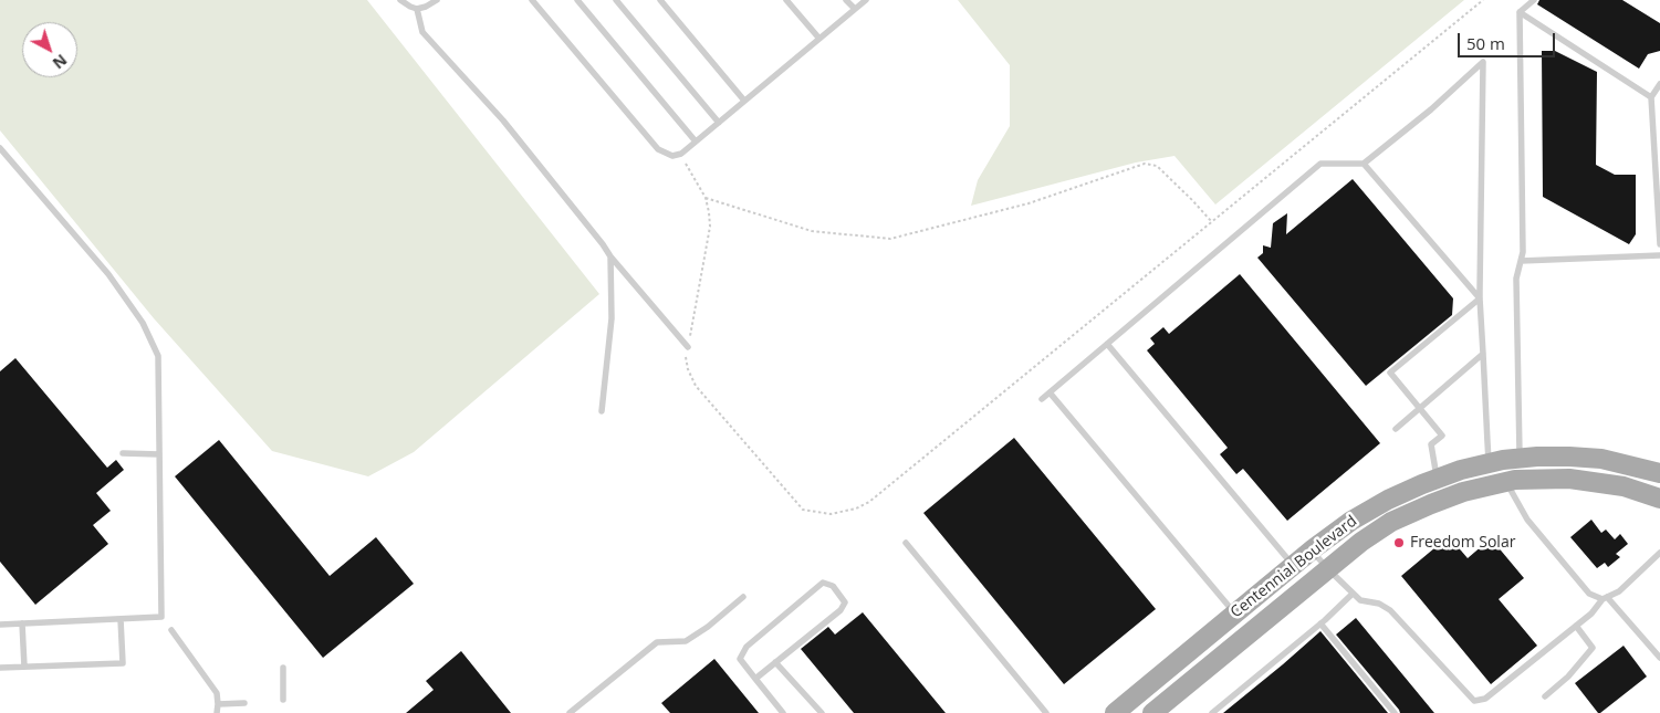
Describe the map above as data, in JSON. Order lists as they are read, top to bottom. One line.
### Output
{"streets":{"main road":["Centennial Boulevard"]},"places":["Freedom Solar"],"scale_bar":"50 m","north":"bottom right"}
